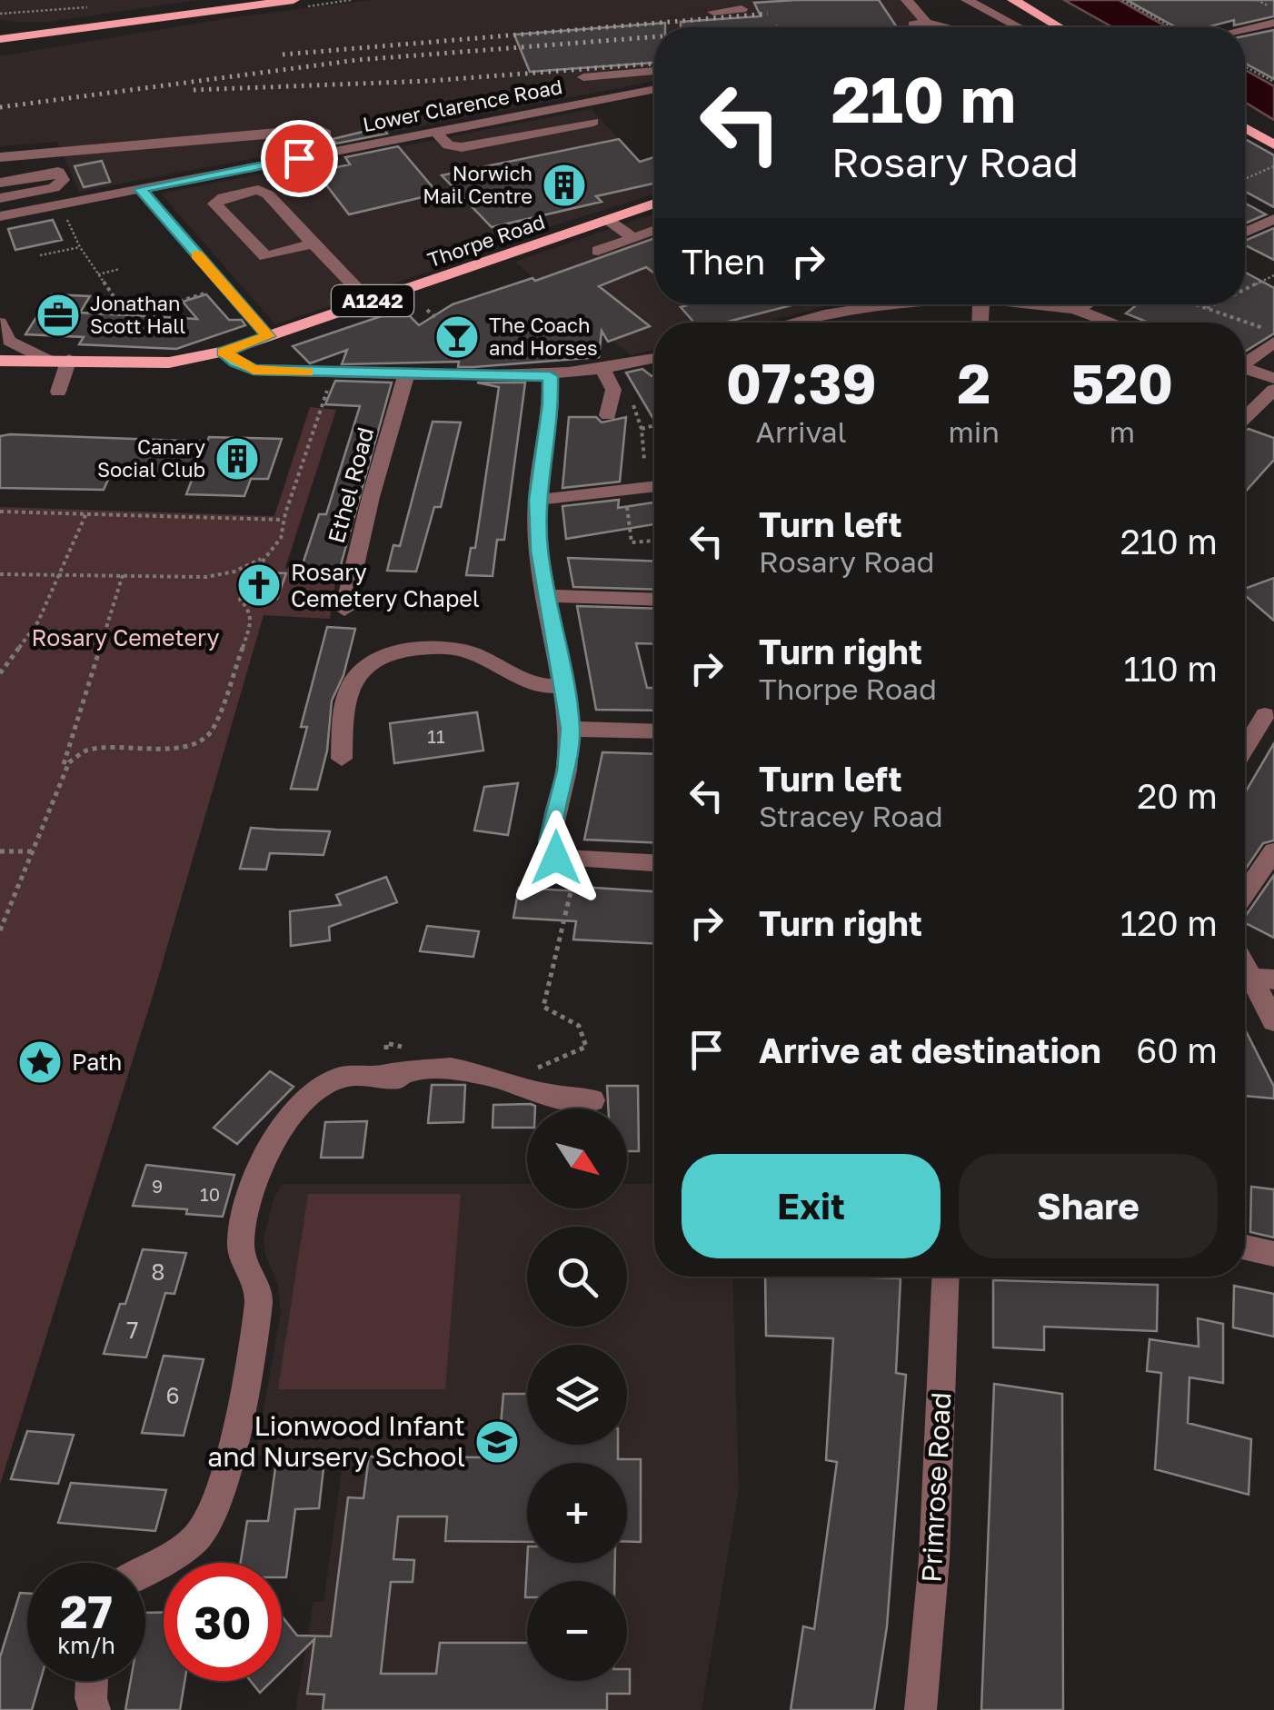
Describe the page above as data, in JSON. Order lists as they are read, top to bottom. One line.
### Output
{"streets":{"main road":["Thorpe Road","A1242"],"street":["Lower Clarence Road","Ethel Road","Primrose Road"]},"parks":["Rosary Cemetery"],"places":{"building":["Norwich Mail Centre","Canary Social Club"],"office":["Jonathan Scott Hall"],"bar":["The Coach and Horses"],"church":["Rosary Cemetery Chapel"],"place":["Path"],"school or university":["Lionwood Infant and Nursery School"]},"house_numbers":["11","9","10","8","7","6"],"north":"bottom right","page":{"turn":["210 m","Rosary Road"],"then":"Then","eta":["07:39","Arrival","2","min","520","m"],"list":[{"name":"Turn left","note":"Rosary Road","value":"210 m"},{"name":"Turn right","note":"Thorpe Road","value":"110 m"},{"name":"Turn left","note":"Stracey Road","value":"20 m"},{"name":"Turn right","value":"120 m"},{"name":"Arrive at destination","value":"60 m"}],"map_buttons":["+","−"],"buttons":["Exit","Share"],"speed":"27 km/h","limit":"30"}}
